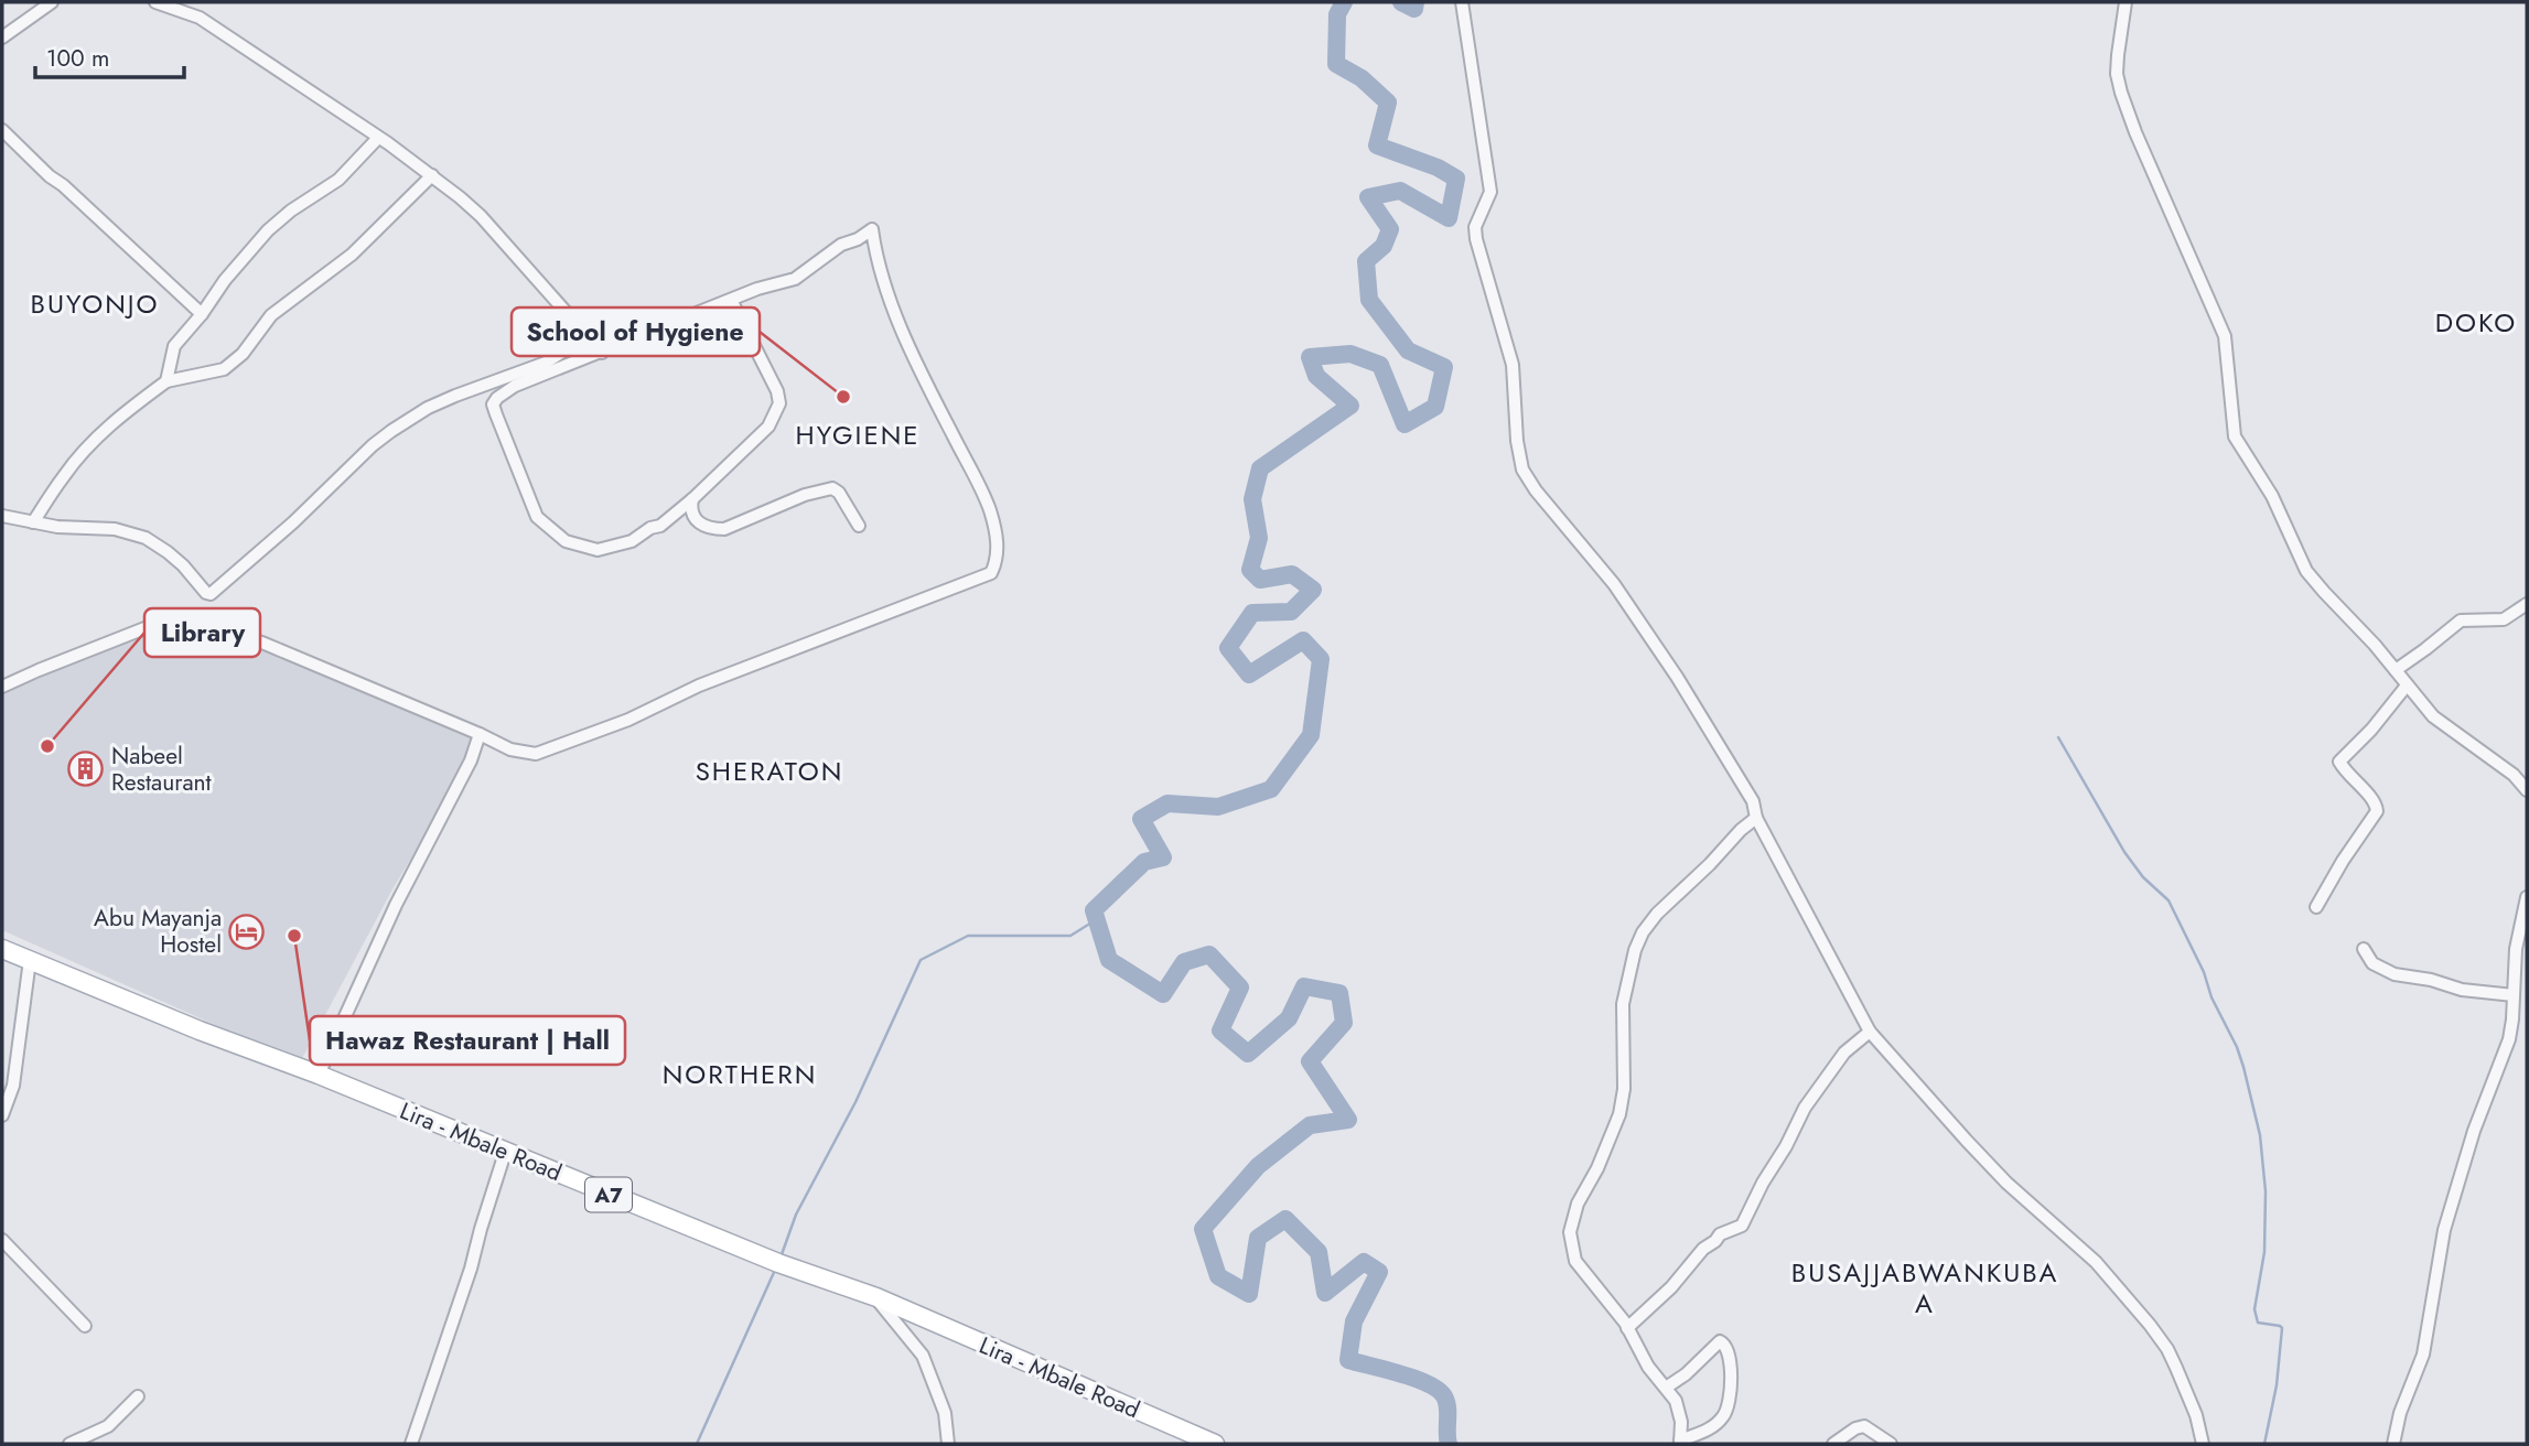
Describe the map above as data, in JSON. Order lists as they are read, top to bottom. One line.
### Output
{"streets":{"main road":["Lira - Mbale Road","A7"]},"districts":["BUYONJO","DOKO","HYGIENE","SHERATON","NORTHERN","BUSAJJABWANKUBA A"],"places":{"other":["School of Hygiene","Library","Hawaz Restaurant | Hall"],"building":["Nabeel Restaurant"],"hotel":["Abu Mayanja Hostel"]},"scale_bar":"100 m"}
